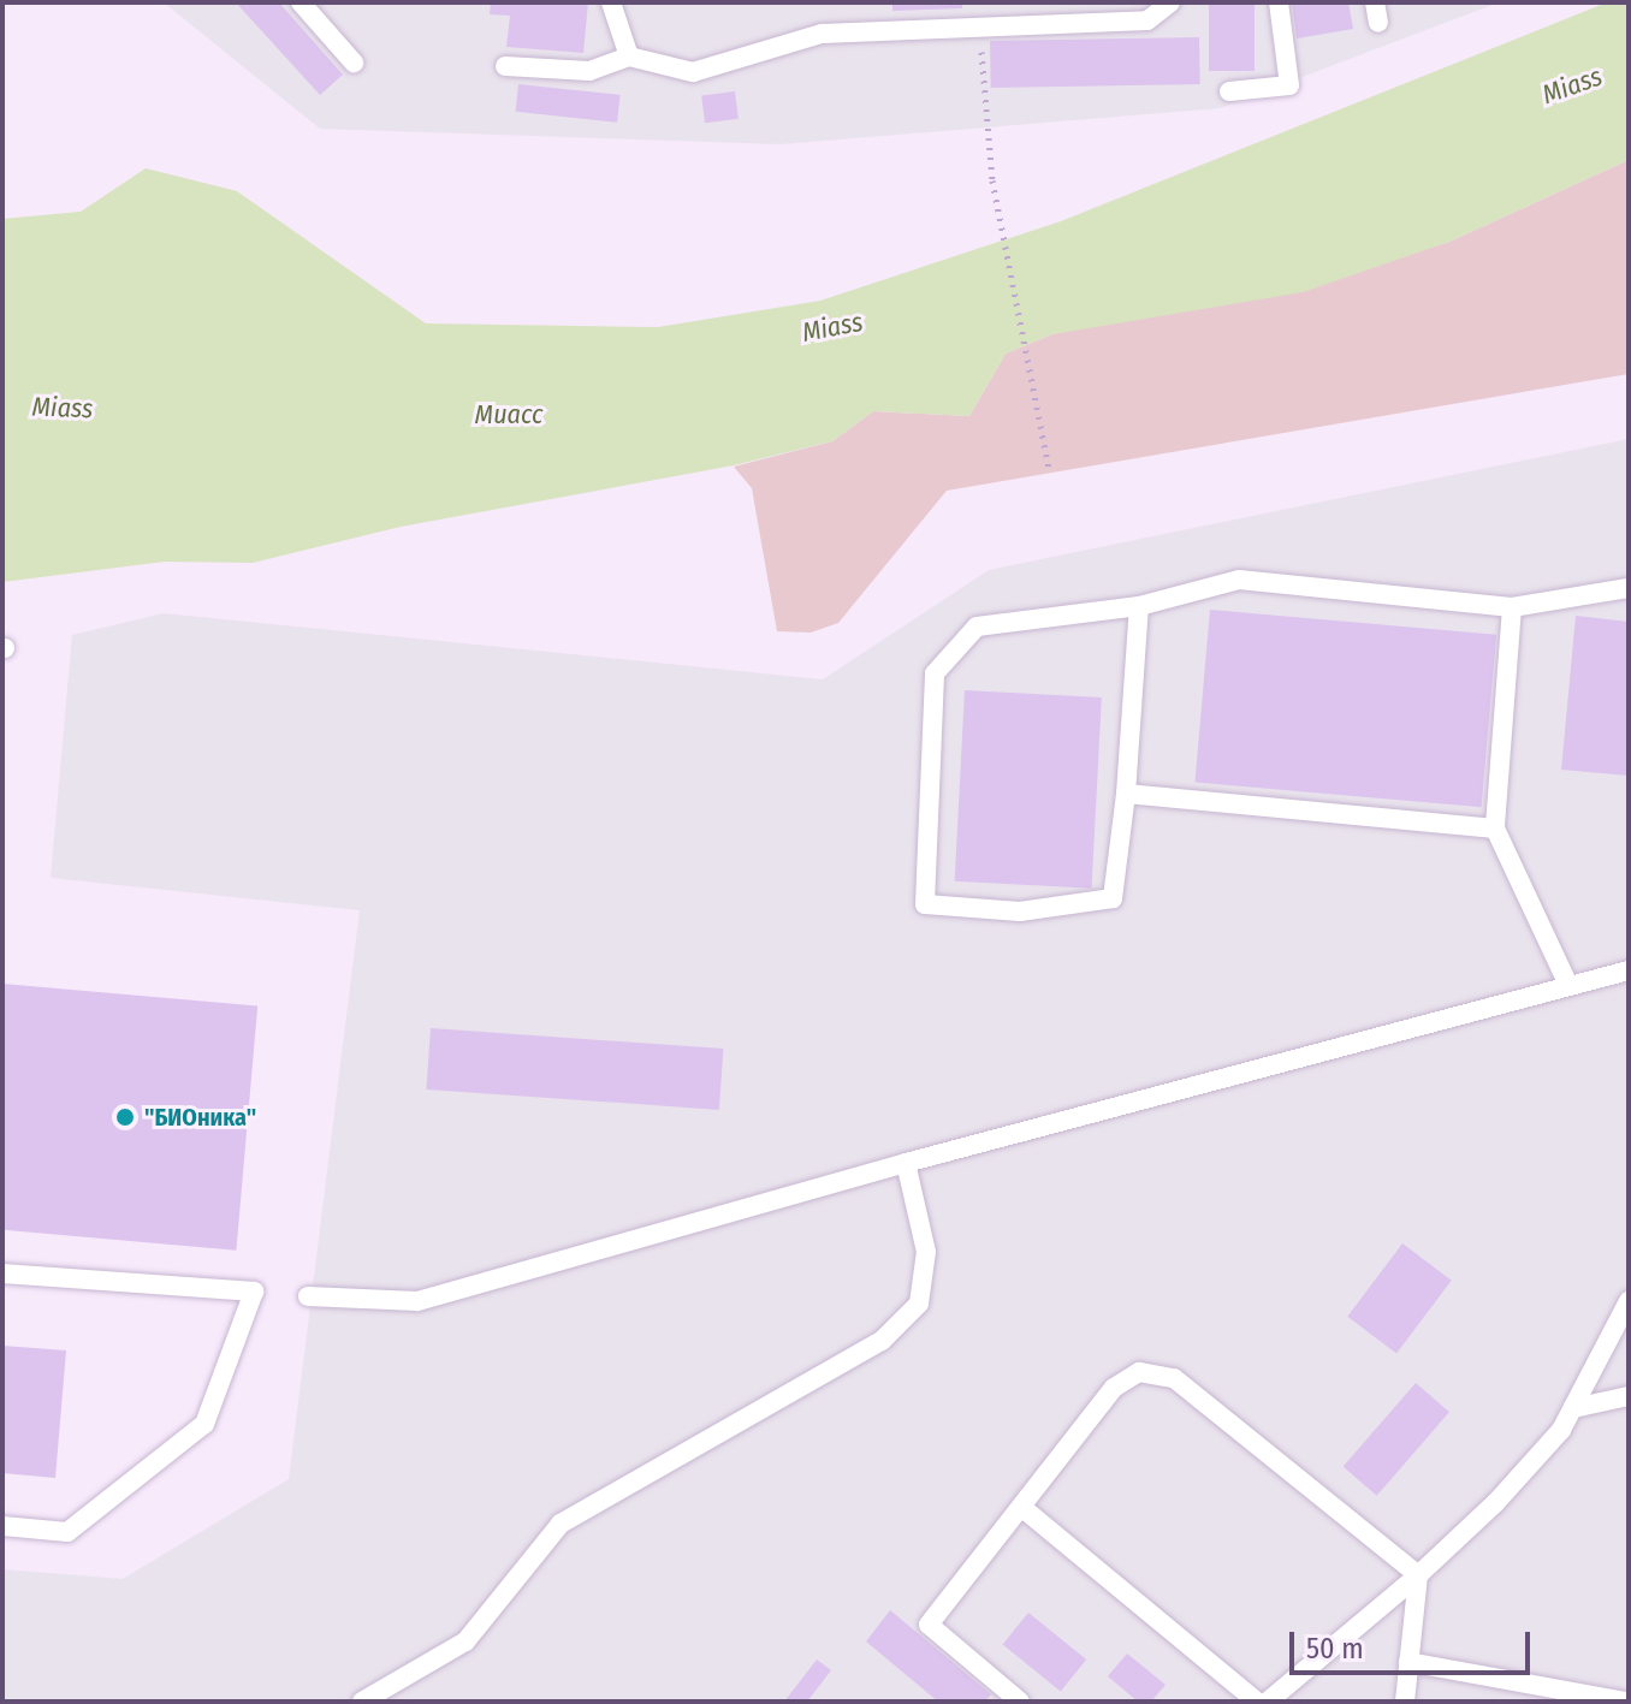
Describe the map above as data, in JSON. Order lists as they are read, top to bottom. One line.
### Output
{"water":["Miass","Миасс"],"places":["\"БИОника\""],"scale_bar":"50 m"}
